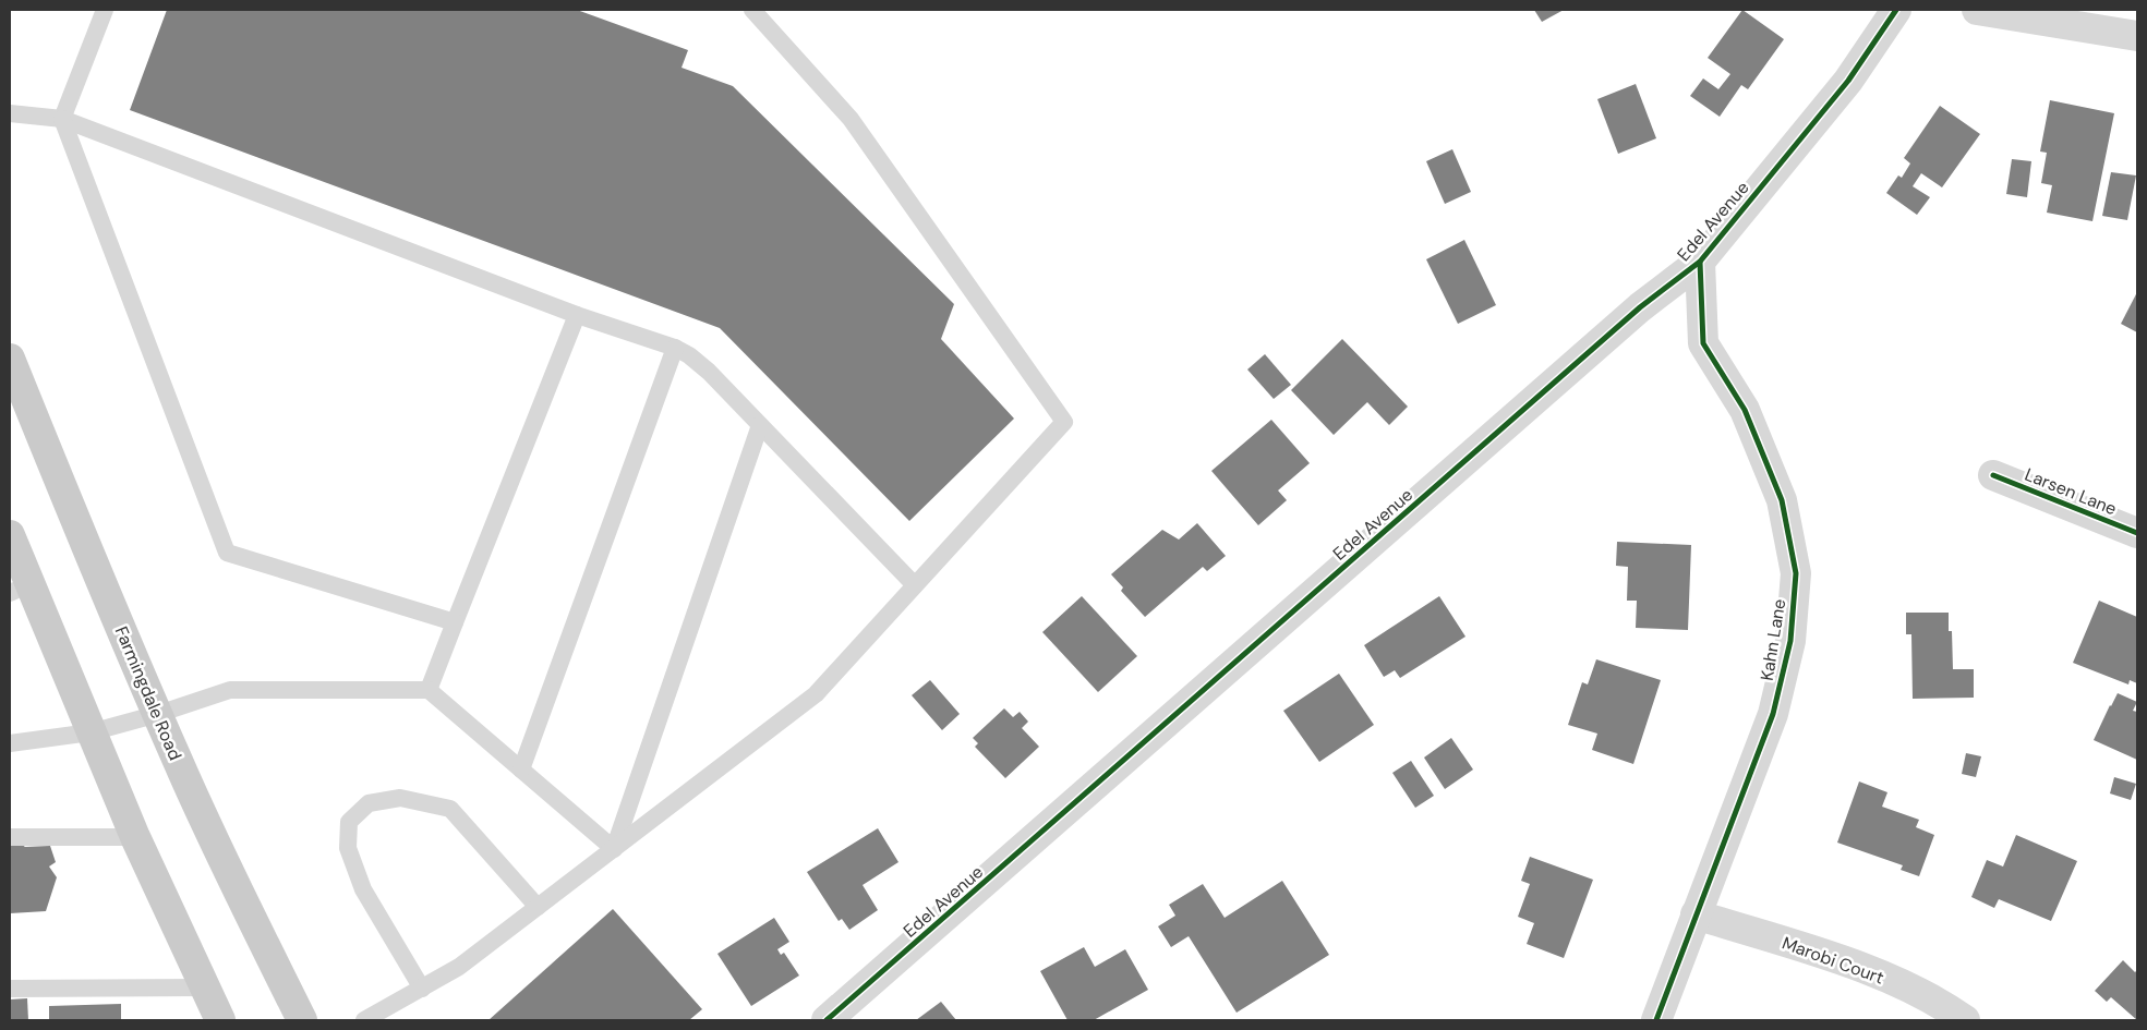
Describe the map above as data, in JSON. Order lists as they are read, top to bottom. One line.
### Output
{"streets":{"main road":["Farmingdale Road"],"street":["Edel Avenue","Larsen Lane","Kahn Lane","Marobi Court"]},"crossings":[["Edel Avenue","Kahn Lane"],["Kahn Lane","Marobi Court"]]}
